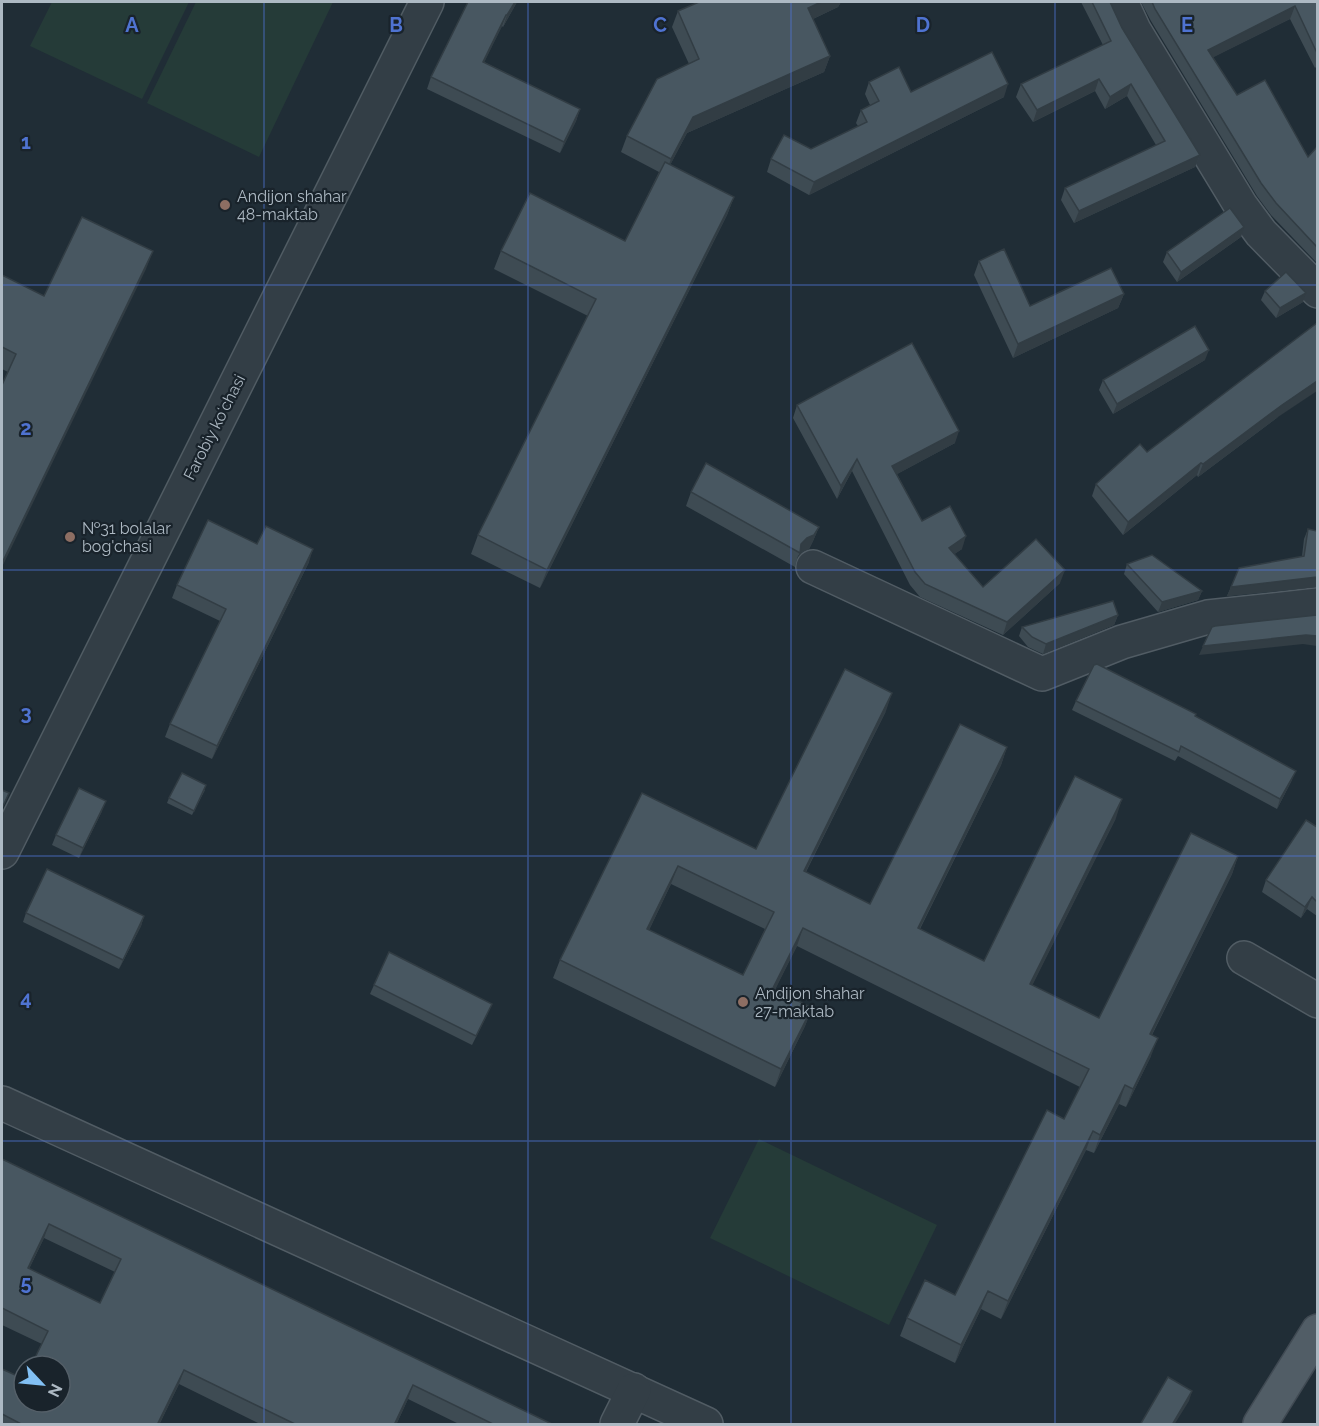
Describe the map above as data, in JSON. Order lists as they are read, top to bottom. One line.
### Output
{"streets":{"street":["Farobiy koʻchasi"]},"places":["Andijon shahar 48-maktab","№31 bolalar bog'chasi","Andijon shahar 27-maktab"],"north":"bottom right","grid":{"columns":["A","B","C","D","E"],"rows":["1","2","3","4","5"]}}
